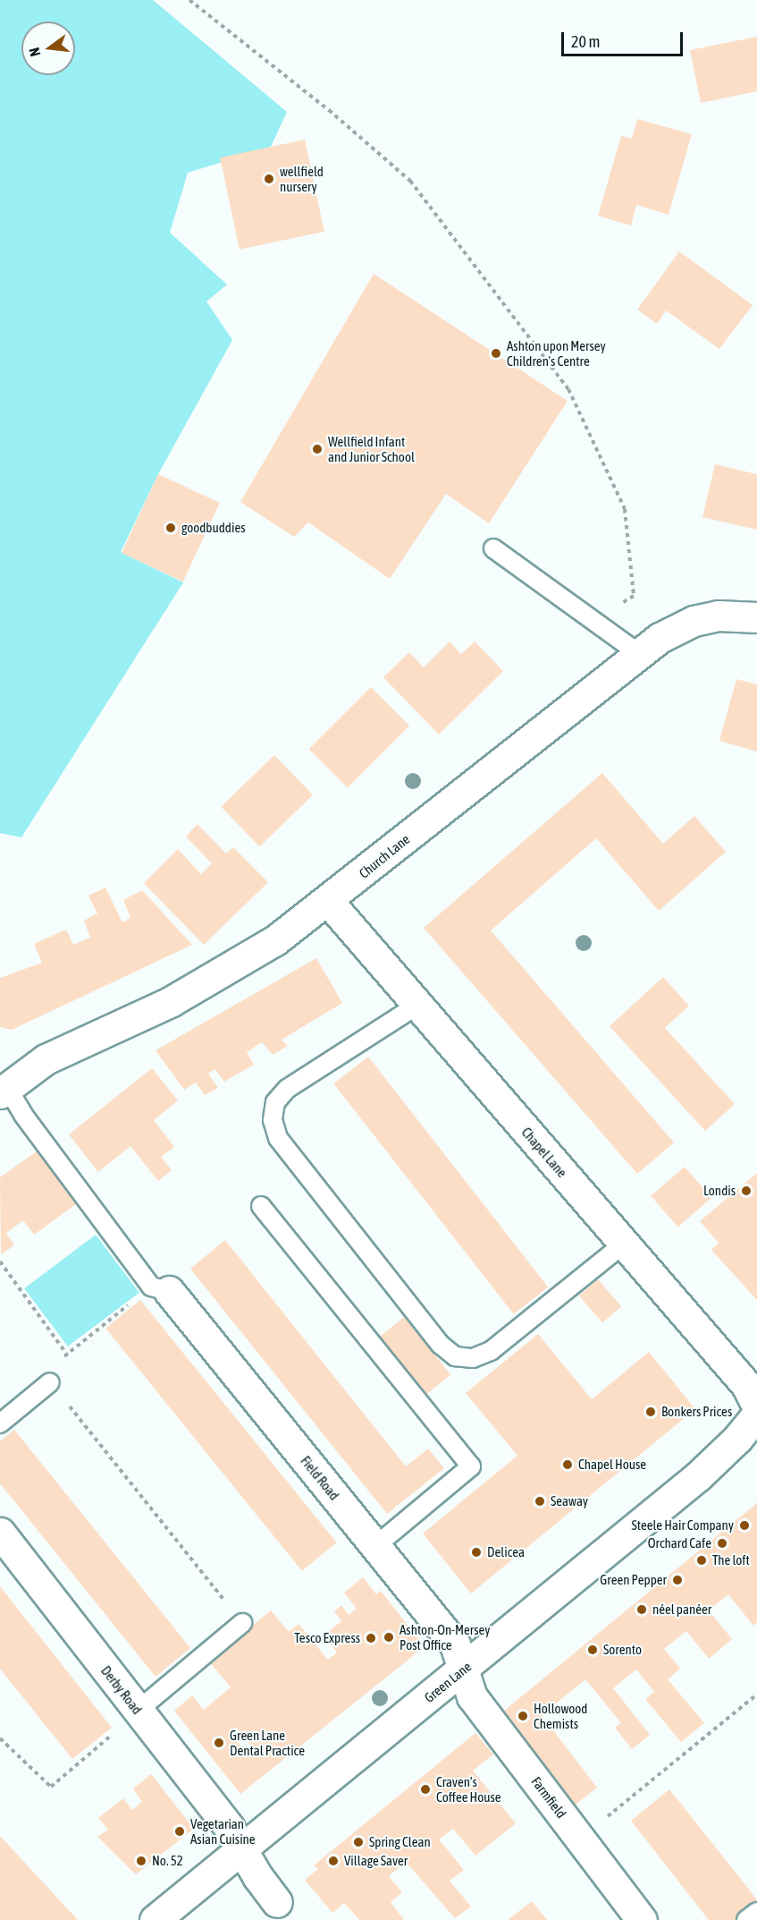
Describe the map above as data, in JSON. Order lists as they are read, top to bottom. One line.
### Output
{"streets":{"street":["Church Lane","Chapel Lane","Field Road","Green Lane","Derby Road","Farmfield"]},"crossings":[["Church Lane","Chapel Lane"],["Field Road","Green Lane"],["Field Road","Farmfield"],["Green Lane","Derby Road"],["Green Lane","Farmfield"]],"places":["wellfield nursery","Ashton upon Mersey Children's Centre","Wellfield Infant and Junior School","goodbuddies","Londis","Bonkers Prices","Chapel House","Seaway","Steele Hair Company","Orchard Cafe","Delicea","The loft","Green Pepper","néel panéer","Ashton-On-Mersey Post Office","Tesco Express","Sorento","Hollowood Chemists","Green Lane Dental Practice","Craven’s Coffee House","Vegetarian Asian Cuisine","Spring Clean","No. 52","Village Saver"],"scale_bar":"20 m","north":"left"}
